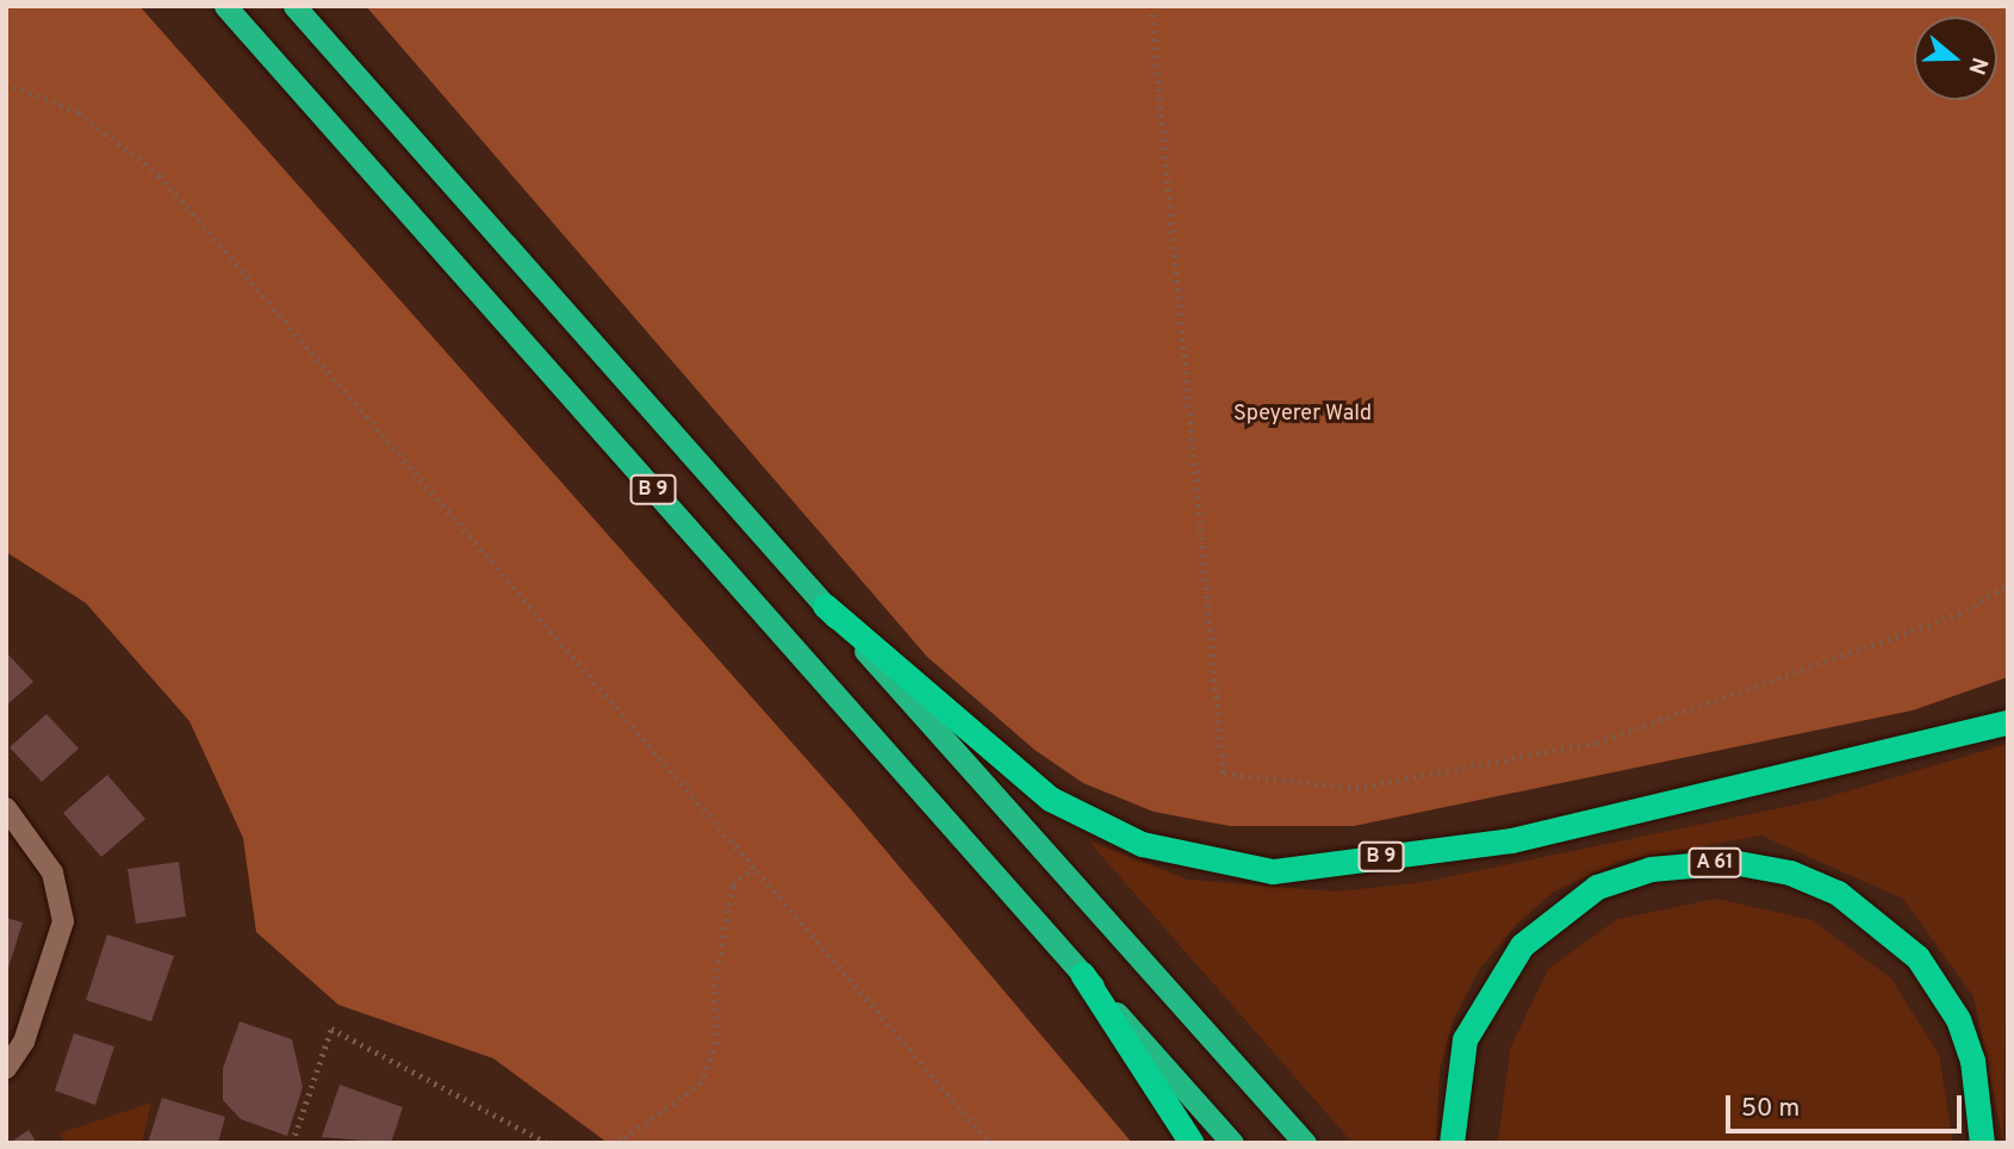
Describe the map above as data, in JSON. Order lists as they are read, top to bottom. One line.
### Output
{"streets":{"highway":["B 9","A 61"]},"parks":["Speyerer Wald"],"scale_bar":"50 m","north":"right"}
